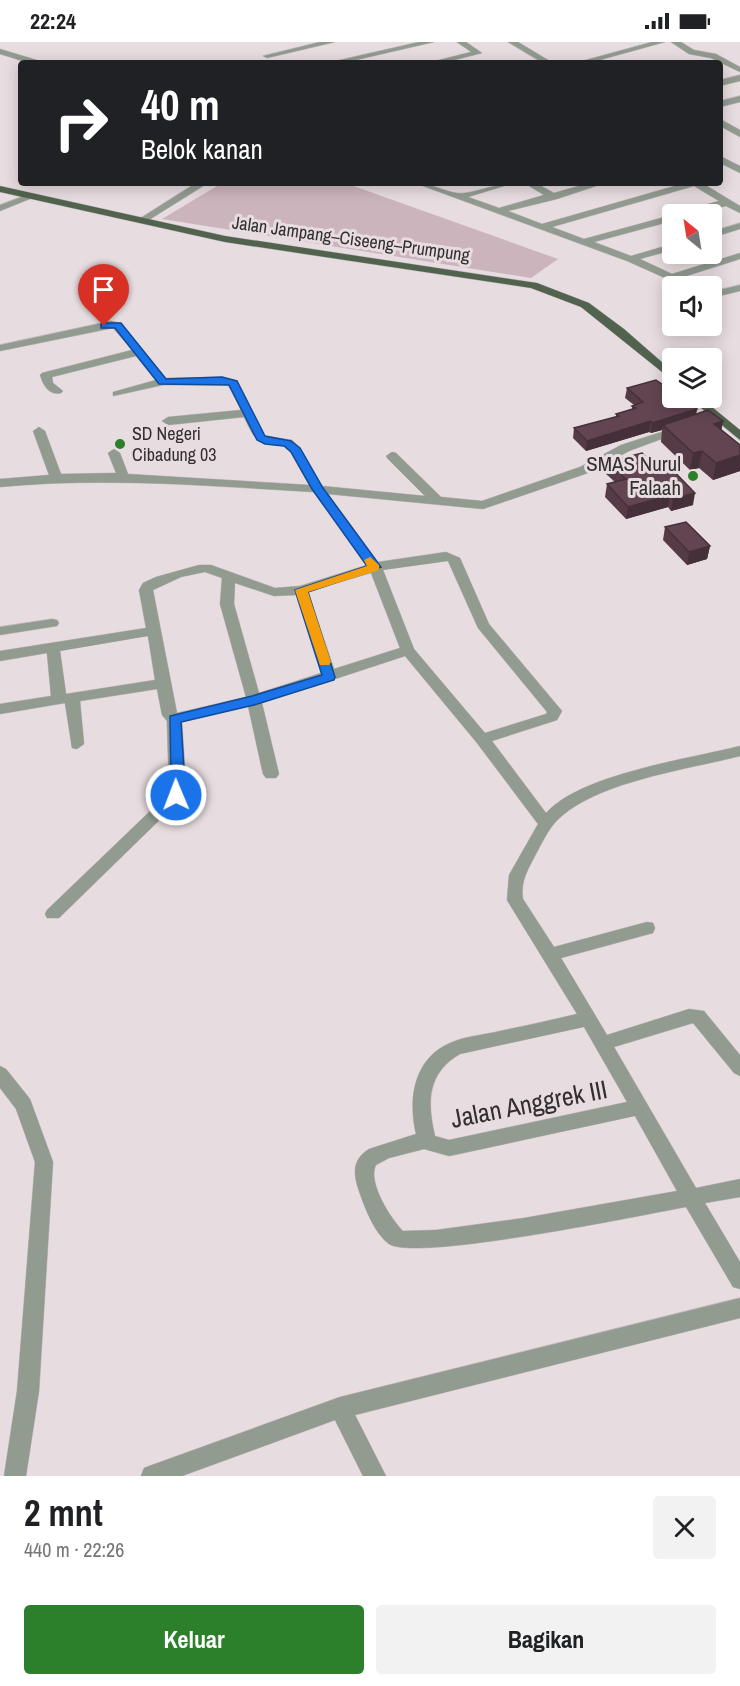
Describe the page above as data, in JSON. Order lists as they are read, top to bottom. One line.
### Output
{"streets":{"main road":["Jalan Jampang–Ciseeng–Prumpung"],"street":["Jalan Anggrek III"]},"places":["SD Negeri Cibadung 03","SMAS Nurul Falaah"],"north":"top left","page":{"status":"22:24","turn":["40 m","Belok kanan"],"heading":["2 mnt","440 m · 22:26"],"buttons":["Keluar","Bagikan"]}}
